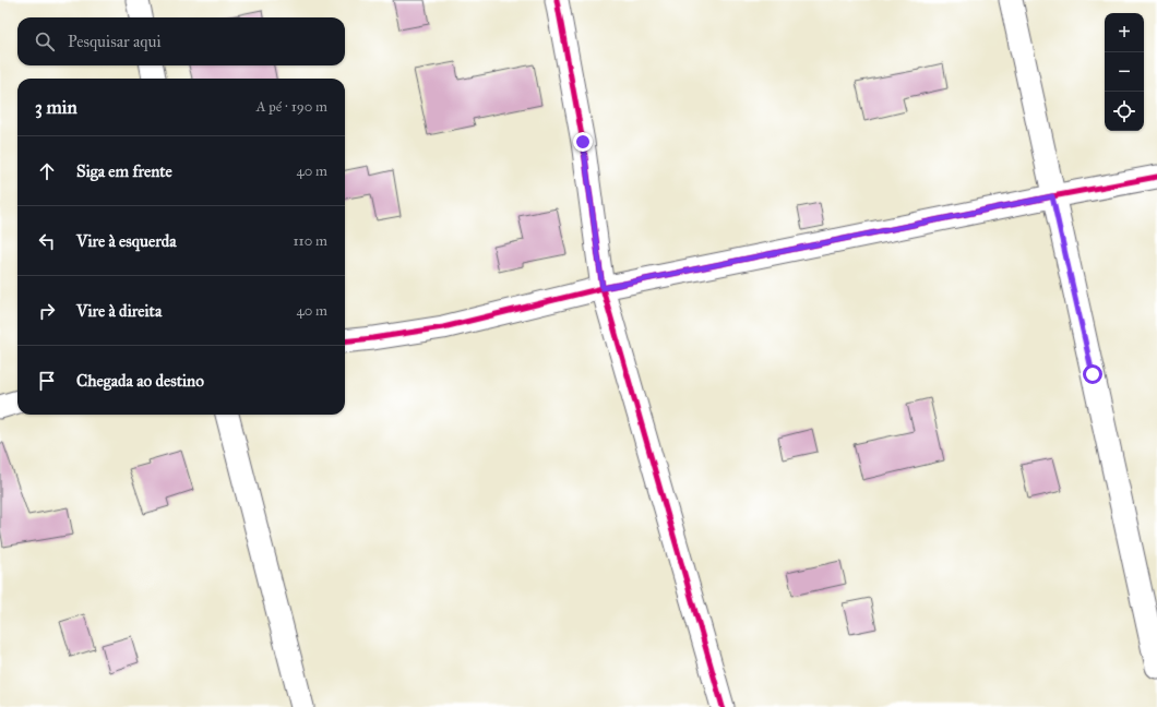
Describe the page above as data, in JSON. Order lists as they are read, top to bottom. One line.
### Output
{"page":{"map_buttons":["+","−"],"search":"Pesquisar aqui","heading":["3 min","A pé · 190 m"],"list":[["Siga em frente","40 m"],["Vire à esquerda","110 m"],["Vire à direita","40 m"],"Chegada ao destino"]}}
